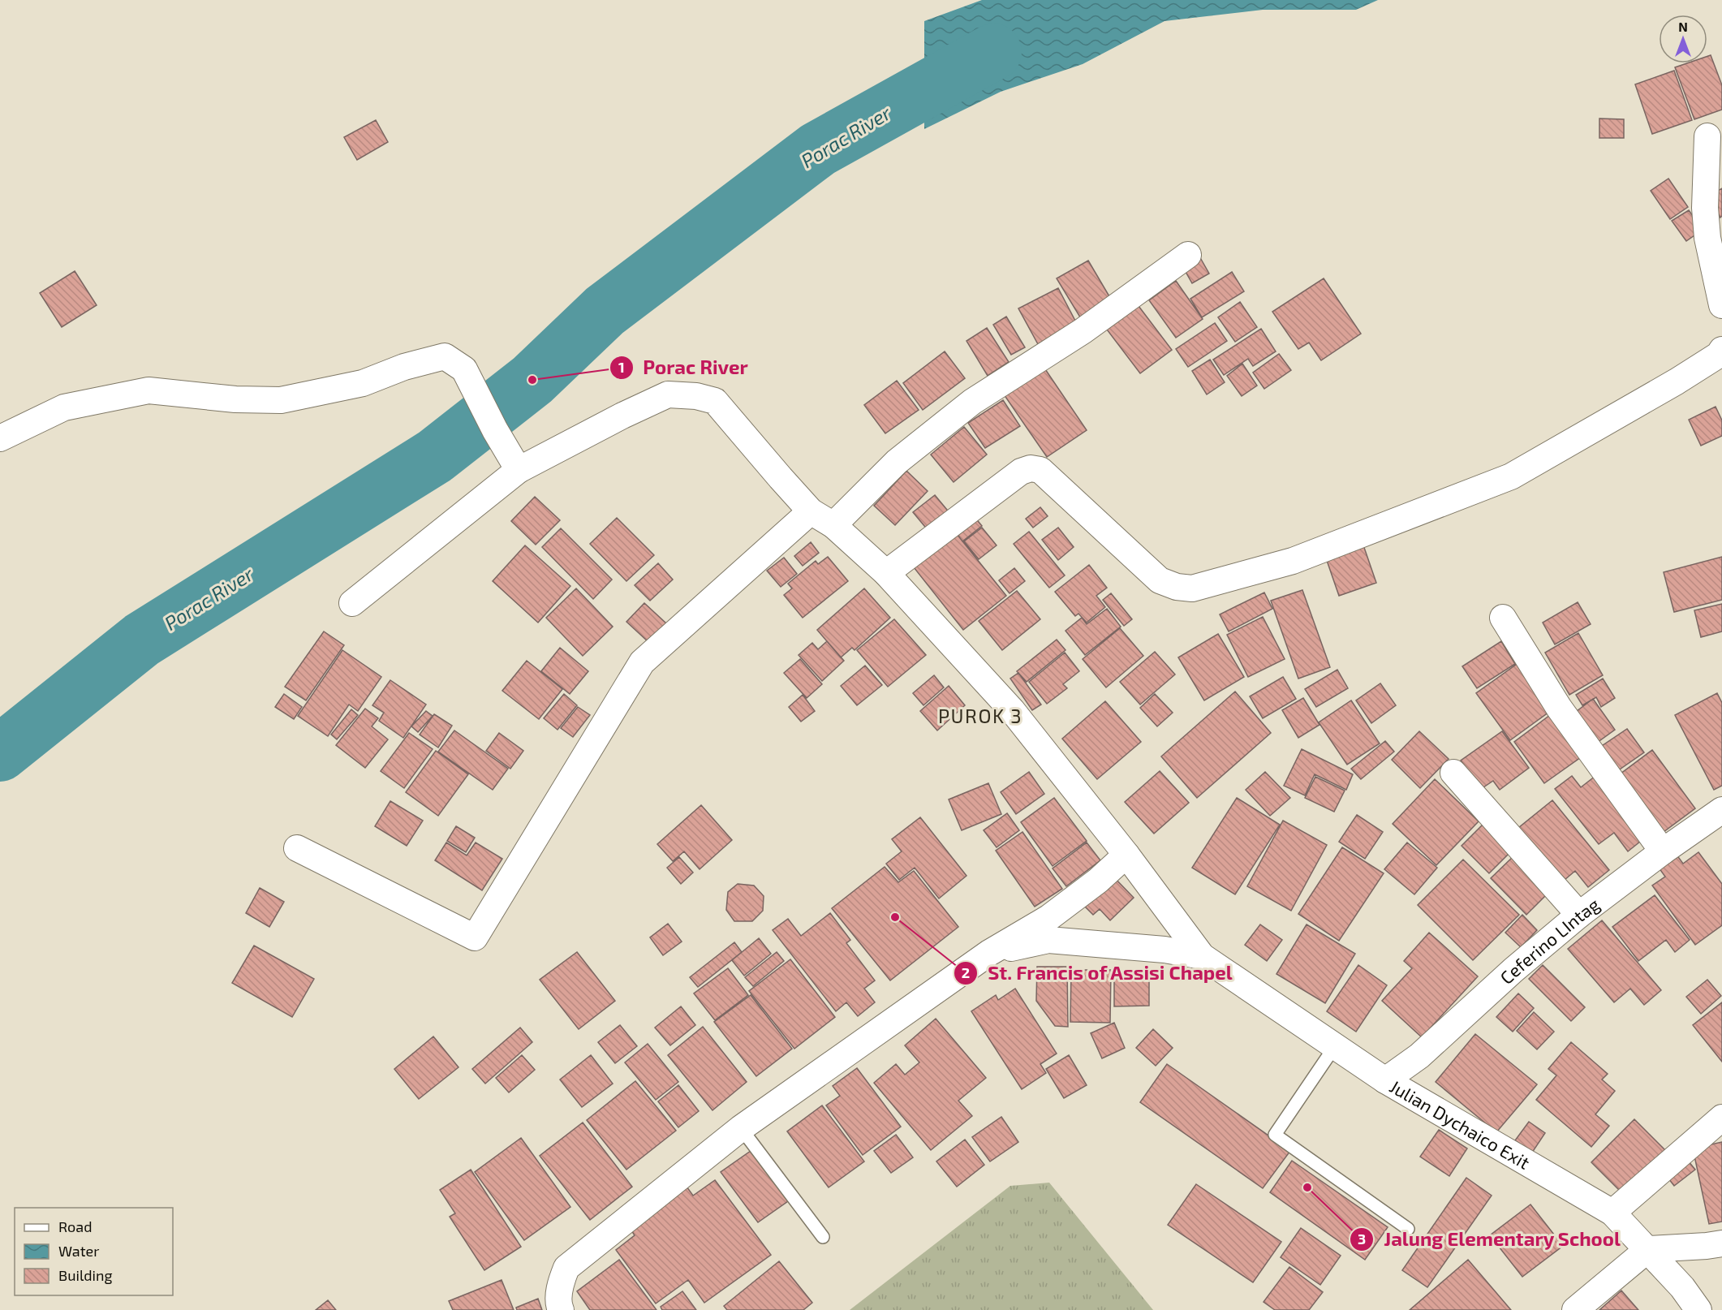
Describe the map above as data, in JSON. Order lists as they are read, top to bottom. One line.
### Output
{"streets":{"street":["Ceferino LIntag","Julian Dychaico Exit"]},"crossings":[["Ceferino LIntag","Julian Dychaico Exit"]],"districts":["PUROK 3"],"water":["Porac River"],"places":["Porac River","St. Francis of Assisi Chapel","Jalung Elementary School"],"legend":["Road","Water","Building"],"north":"top"}
